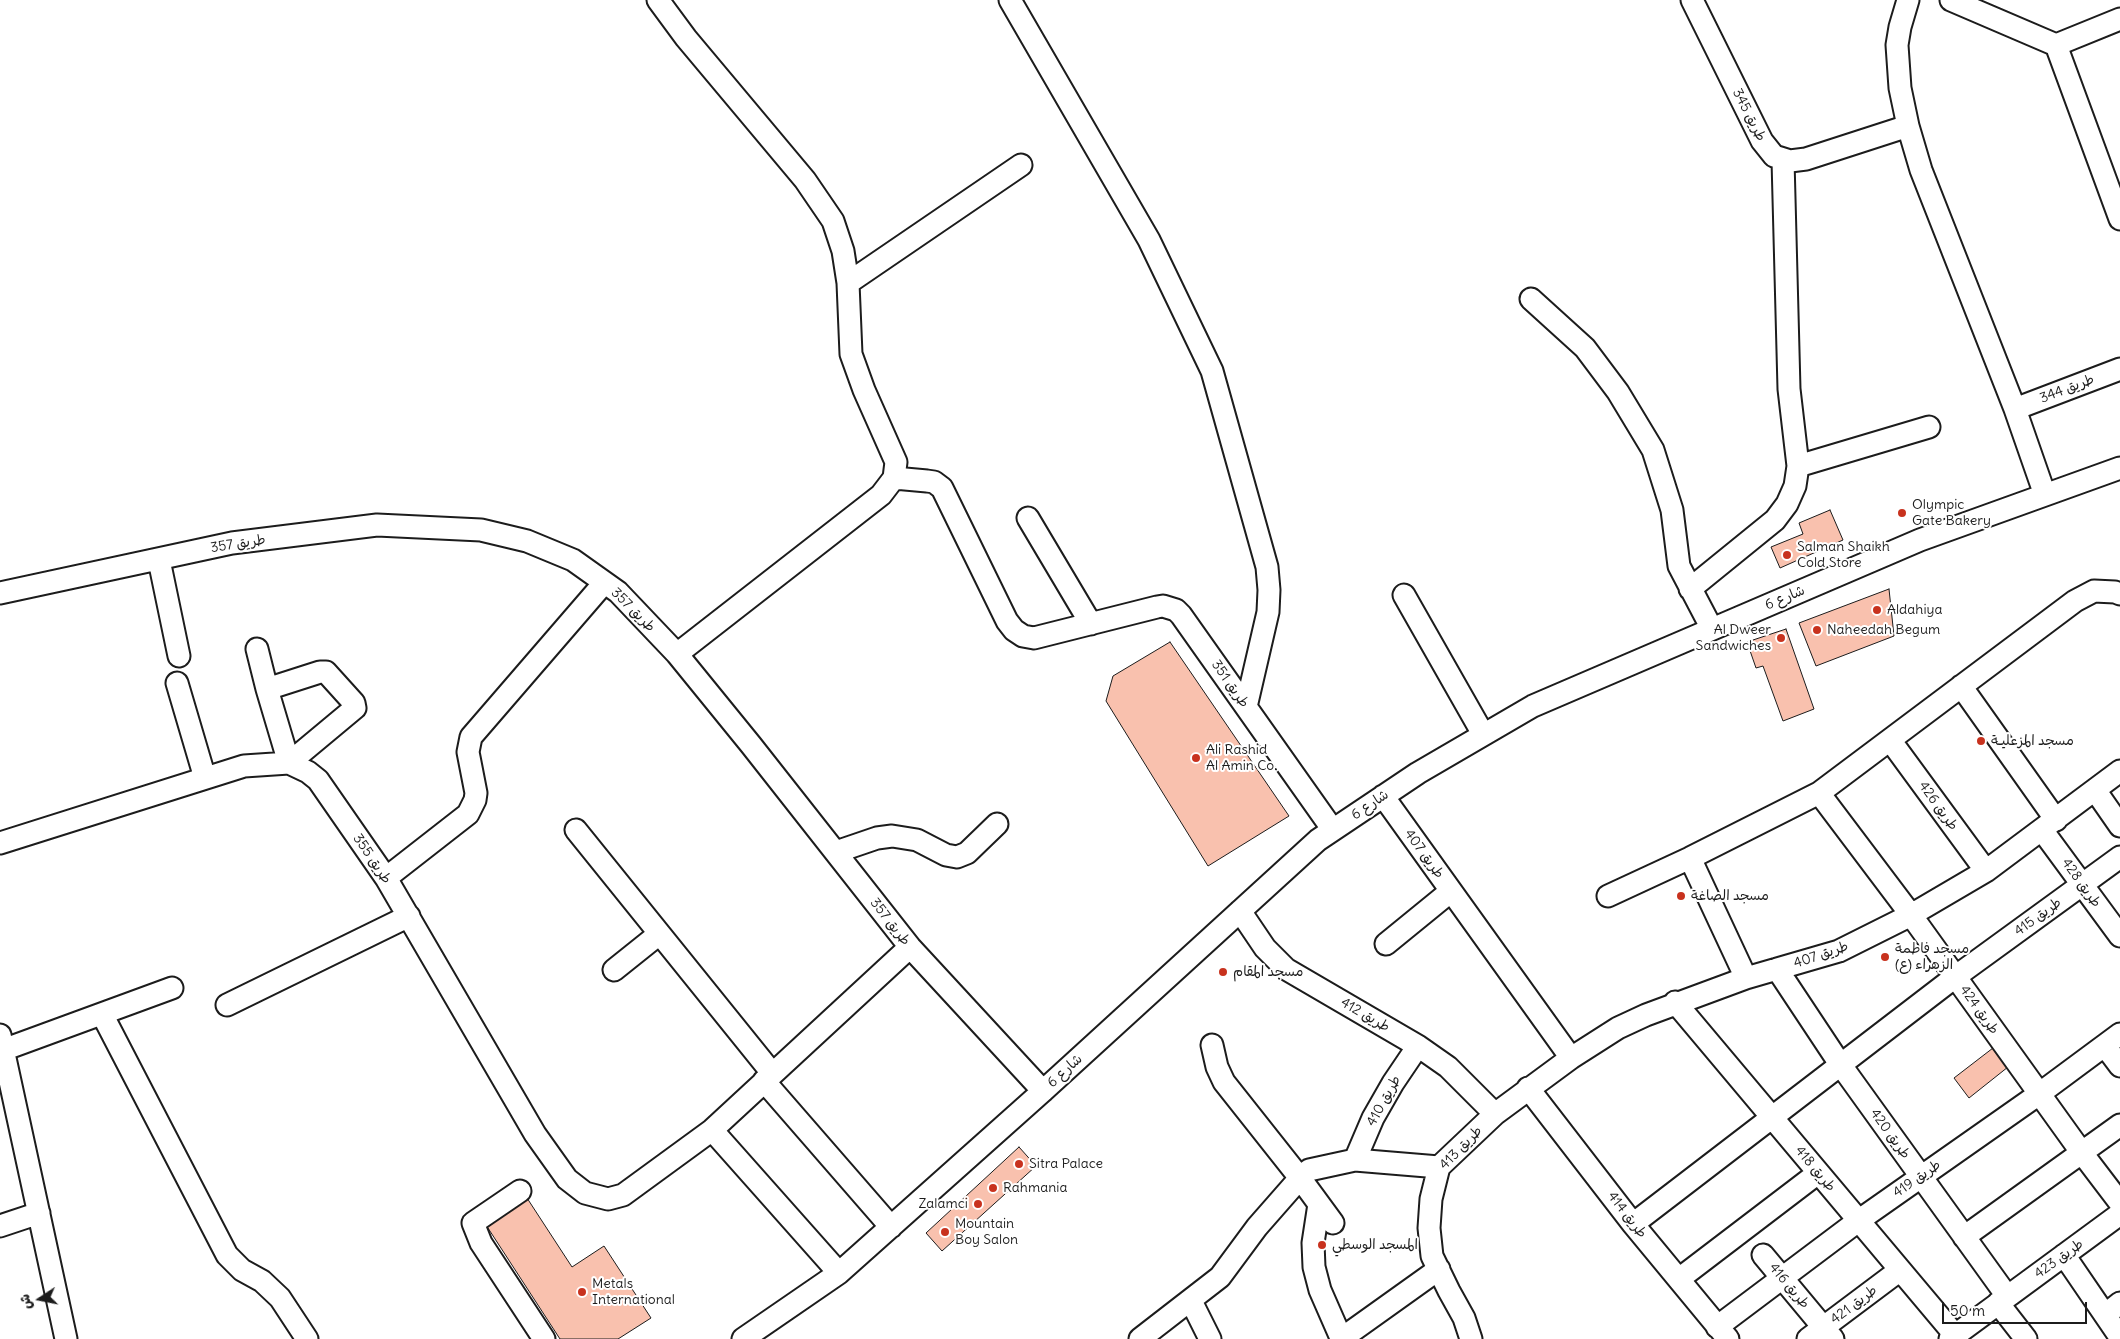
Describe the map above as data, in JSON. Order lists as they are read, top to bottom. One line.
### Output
{"streets":{"street":["طريق 345","طريق 344","طريق 357","شارع 6","طريق 351","طريق 426","طريق 407","طريق 355","طريق 428","طريق 415","طريق 424","طريق 412","طريق 410","طريق 420","طريق 413","طريق 418","طريق 419","طريق 414","طريق 423","طريق 416","طريق 421"]},"crossings":[["طريق 357","شارع 6"],["شارع 6","طريق 351"],["شارع 6","طريق 407"],["شارع 6","طريق 412"],["طريق 426","طريق 407"],["طريق 407","طريق 428"],["طريق 407","طريق 424"],["طريق 407","طريق 420"],["طريق 407","طريق 413"],["طريق 407","طريق 418"],["طريق 407","طريق 414"],["طريق 428","طريق 415"],["طريق 415","طريق 424"],["طريق 415","طريق 420"],["طريق 415","طريق 418"],["طريق 415","طريق 414"],["طريق 424","طريق 419"],["طريق 412","طريق 410"],["طريق 412","طريق 413"],["طريق 420","طريق 419"],["طريق 420","طريق 423"],["طريق 413","طريق 414"],["طريق 418","طريق 419"],["طريق 418","طريق 423"],["طريق 418","طريق 421"],["طريق 419","طريق 414"],["طريق 419","طريق 416"],["طريق 416","طريق 421"]],"places":["Olympic Gate Bakery","Salman Shaikh Cold Store","Aldahiya","Naheedah Begum","Al Dweer Sandwiches","مسجد المزعليـة","Ali Rashid Al Amin Co.","مسجد الصاغة","مسجد فاطمة الزهراء (ع)","مسجد المقام","Sitra Palace","Rahmania","Zalamci","Mountain Boy Salon","المسجد الوسطي","Metals International"],"scale_bar":"50 m","north":"left"}
